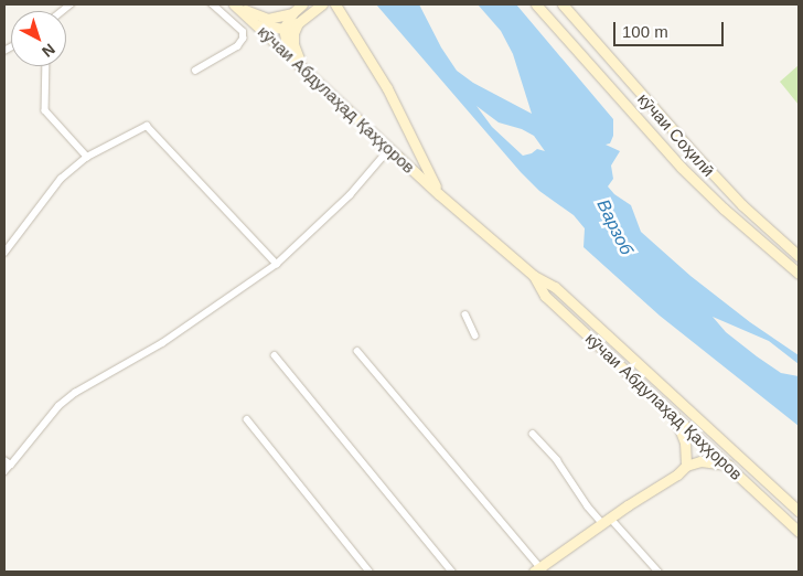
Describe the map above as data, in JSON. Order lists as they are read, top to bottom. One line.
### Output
{"streets":{"main road":["кӯчаи Абдулаҳад Қаҳҳоров","кӯчаи Соҳилӣ"]},"water":["Варзоб"],"scale_bar":"100 m","north":"bottom right"}
